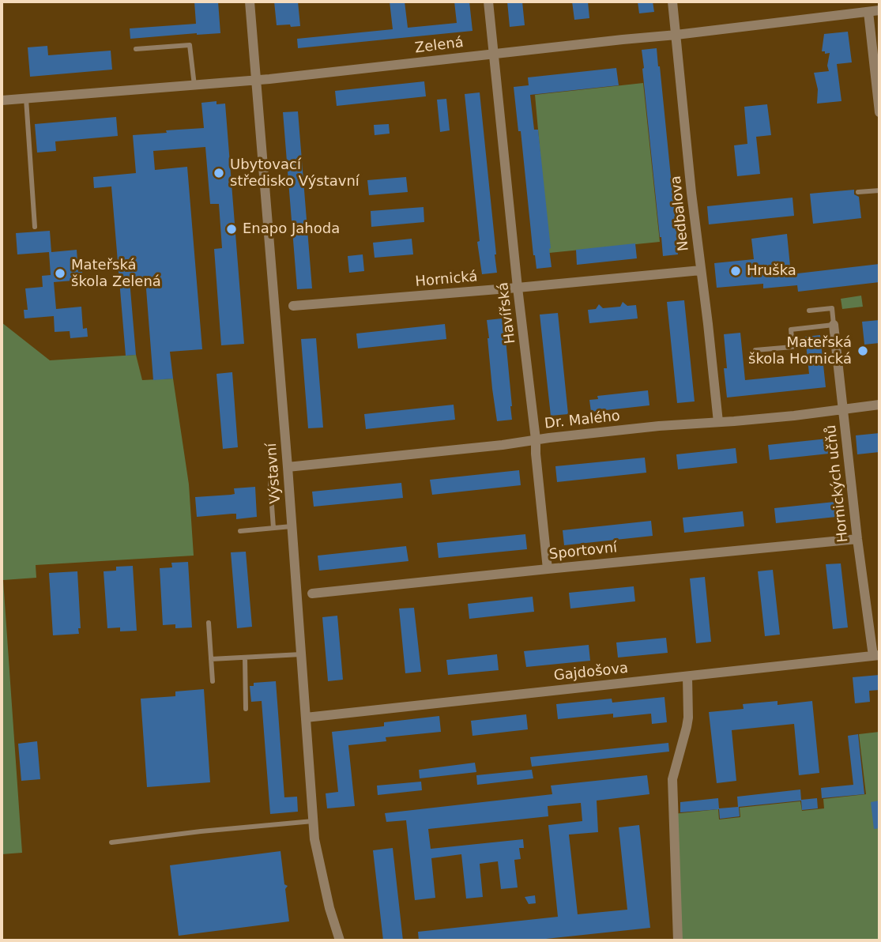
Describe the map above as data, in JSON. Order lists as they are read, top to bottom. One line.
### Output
{"streets":{"street":["Zelená","Nedbalova","Hornická","Havířská","Dr. Malého","Výstavní","Hornických učňů","Sportovní","Gajdošova"]},"crossings":[["Zelená","Nedbalova"],["Zelená","Havířská"],["Zelená","Výstavní"],["Nedbalova","Hornická"],["Nedbalova","Dr. Malého"],["Hornická","Havířská"],["Havířská","Dr. Malého"],["Havířská","Sportovní"],["Dr. Malého","Výstavní"],["Dr. Malého","Hornických učňů"],["Výstavní","Gajdošova"],["Hornických učňů","Sportovní"],["Hornických učňů","Gajdošova"]],"places":["Ubytovací středisko Výstavní","Enapo Jahoda","Hruška","Mateřská škola Zelená","Mateřská škola Hornická"]}
